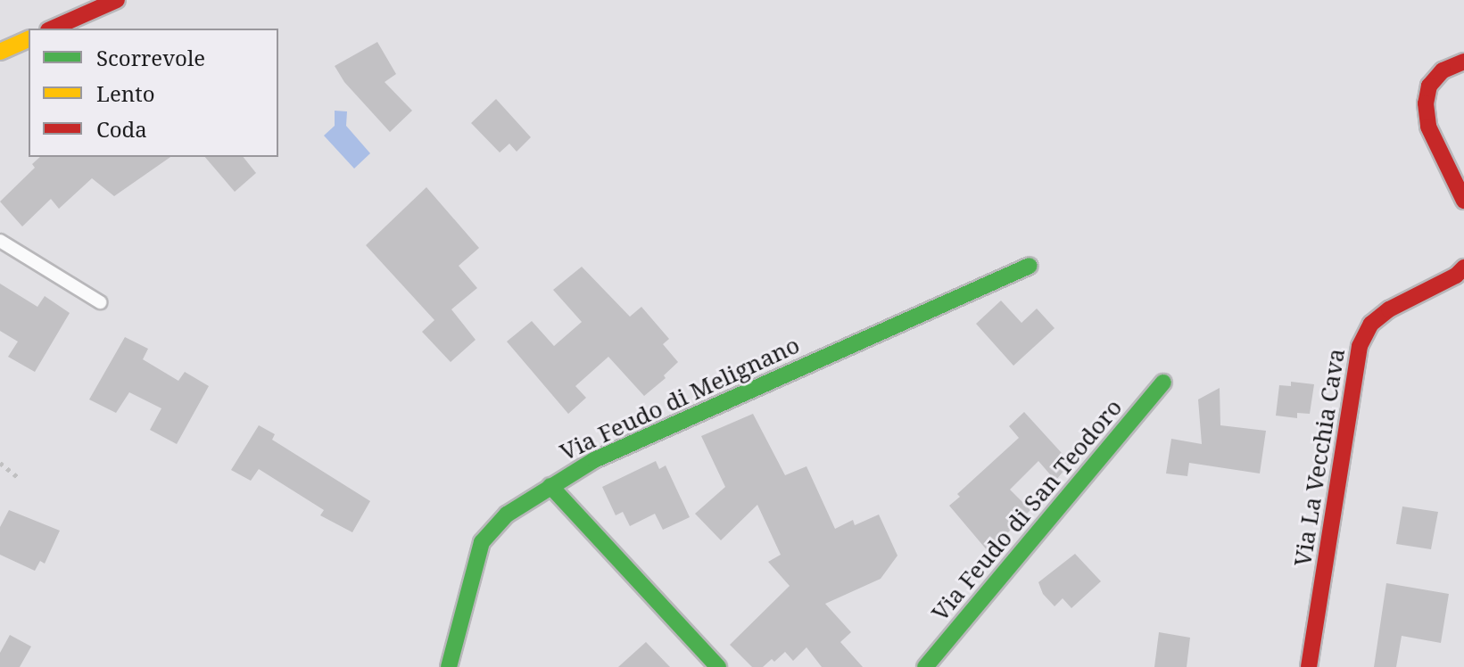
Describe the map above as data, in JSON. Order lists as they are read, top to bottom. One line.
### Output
{"streets":{"street":["Via Feudo di Melignano","Via La Vecchia Cava","Via Feudo di San Teodoro"]},"legend":["Scorrevole","Lento","Coda"]}
